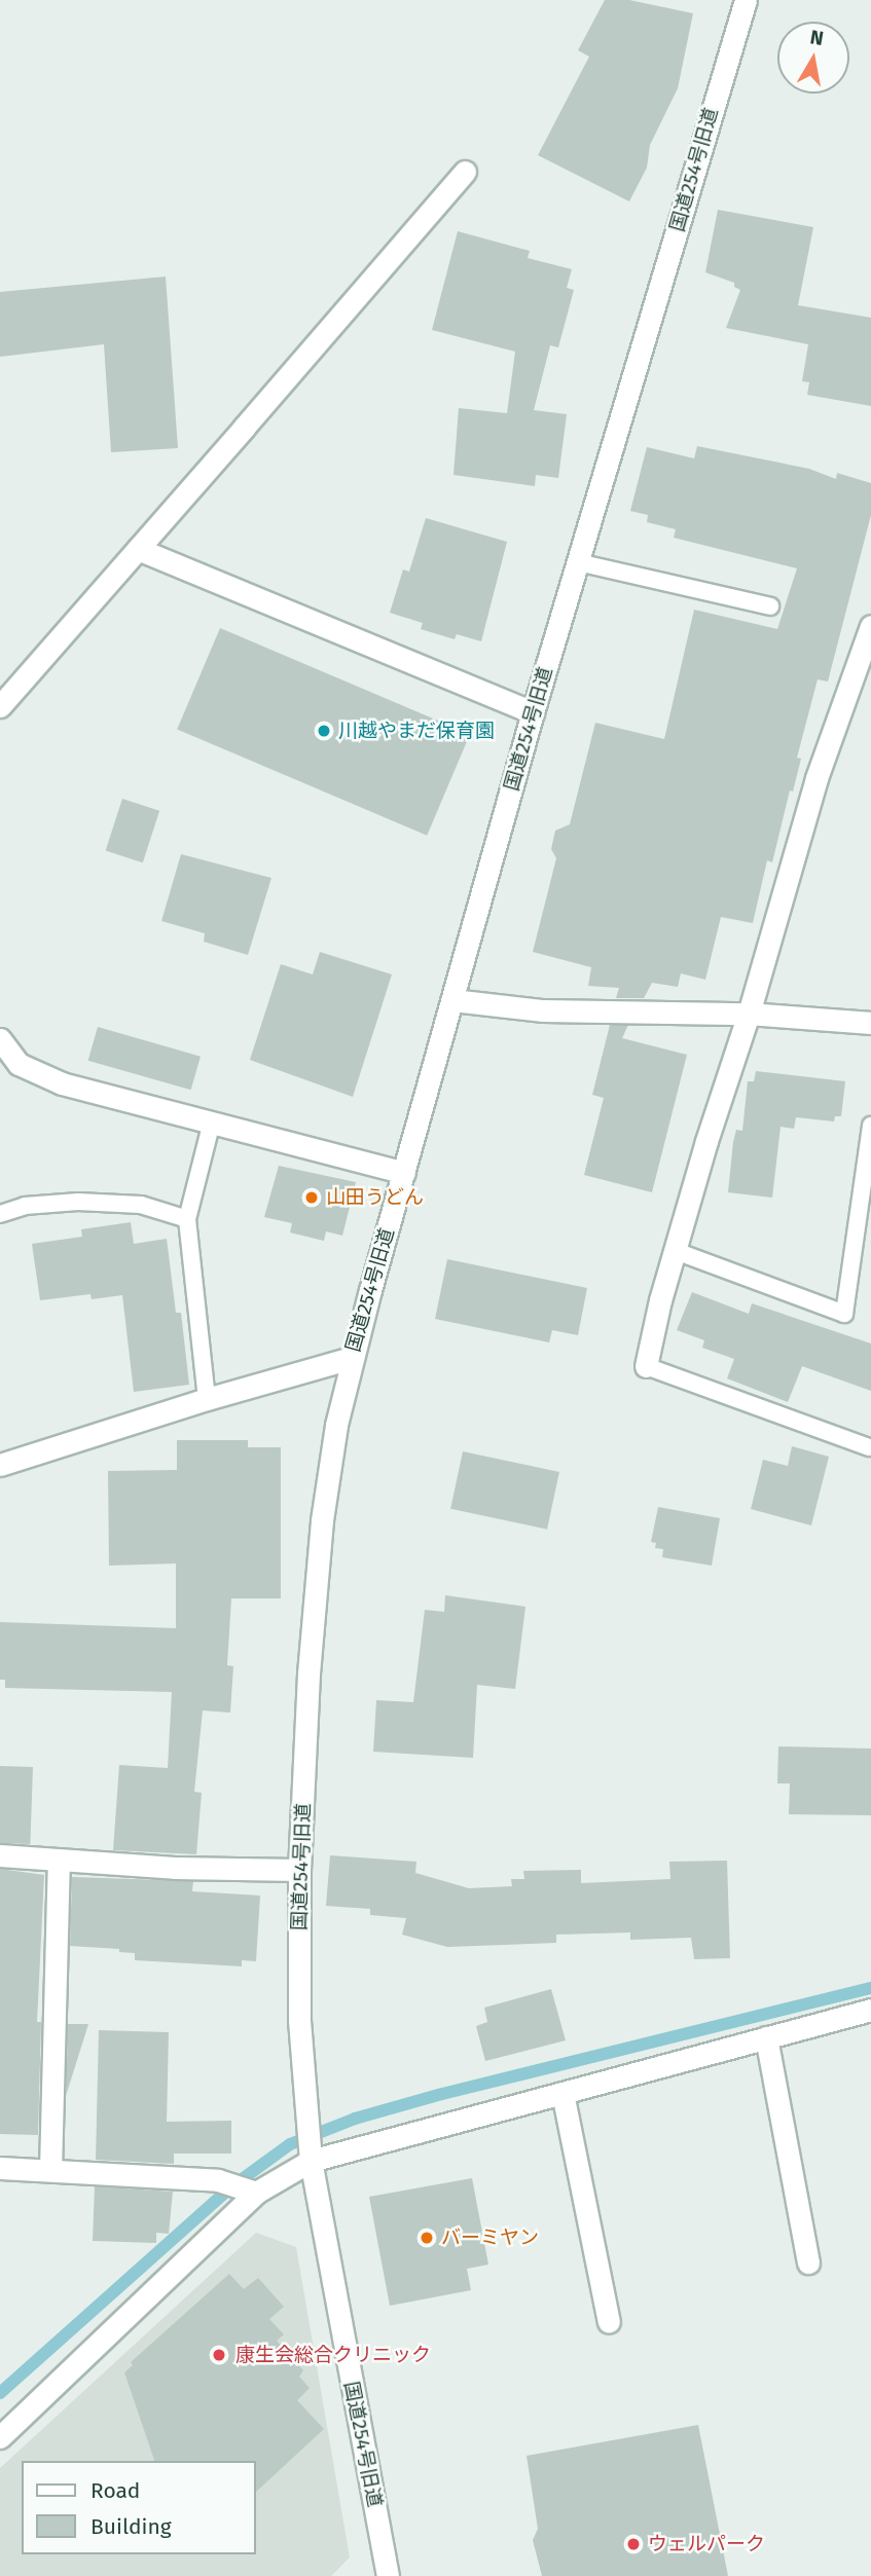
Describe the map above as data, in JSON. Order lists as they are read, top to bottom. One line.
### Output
{"streets":{"street":["国道254号旧道"]},"places":["川越やまだ保育園","山田うどん","バーミヤン","康生会総合クリニック","ウェルパーク"],"legend":["Road","Building"],"north":"top"}
